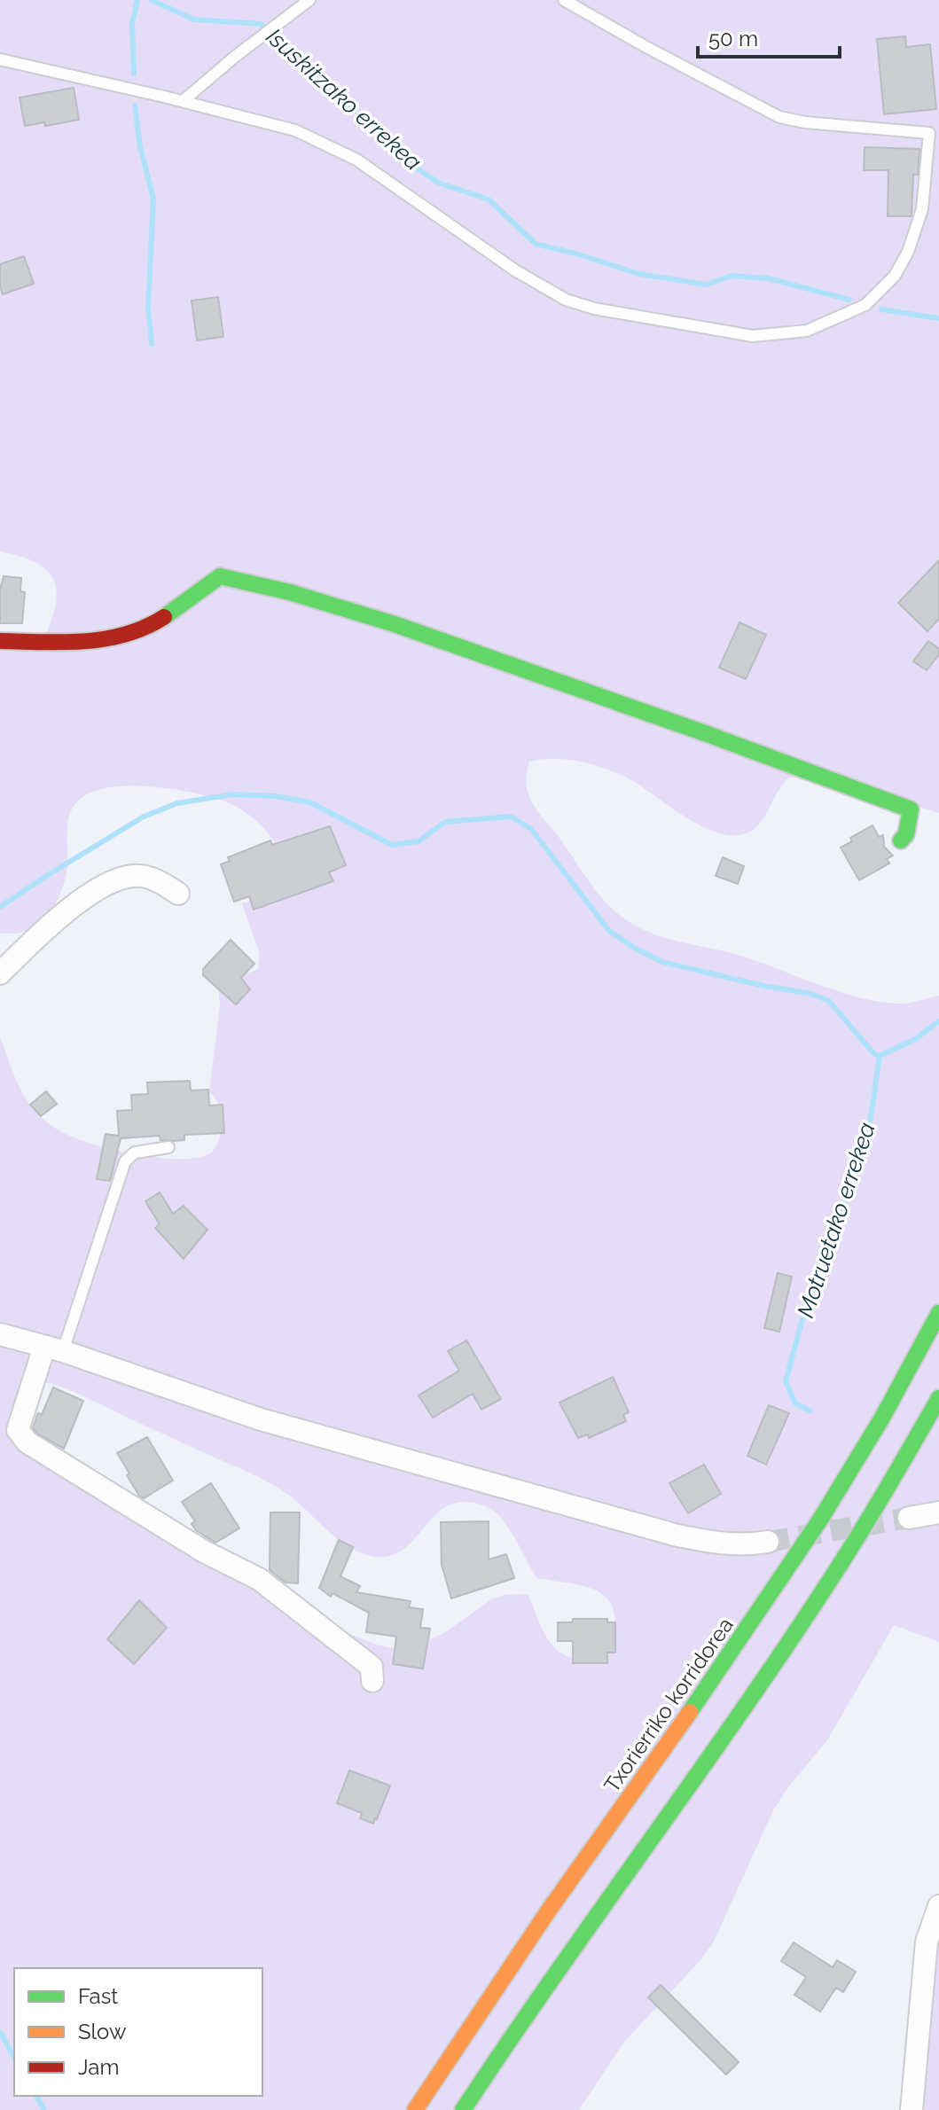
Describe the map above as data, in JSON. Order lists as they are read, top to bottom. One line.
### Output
{"streets":{"main road":["Txorierriko korridorea"]},"water":["Isuskitzako errekea","Motruetako errekea"],"legend":["Fast","Slow","Jam"],"scale_bar":"50 m"}
